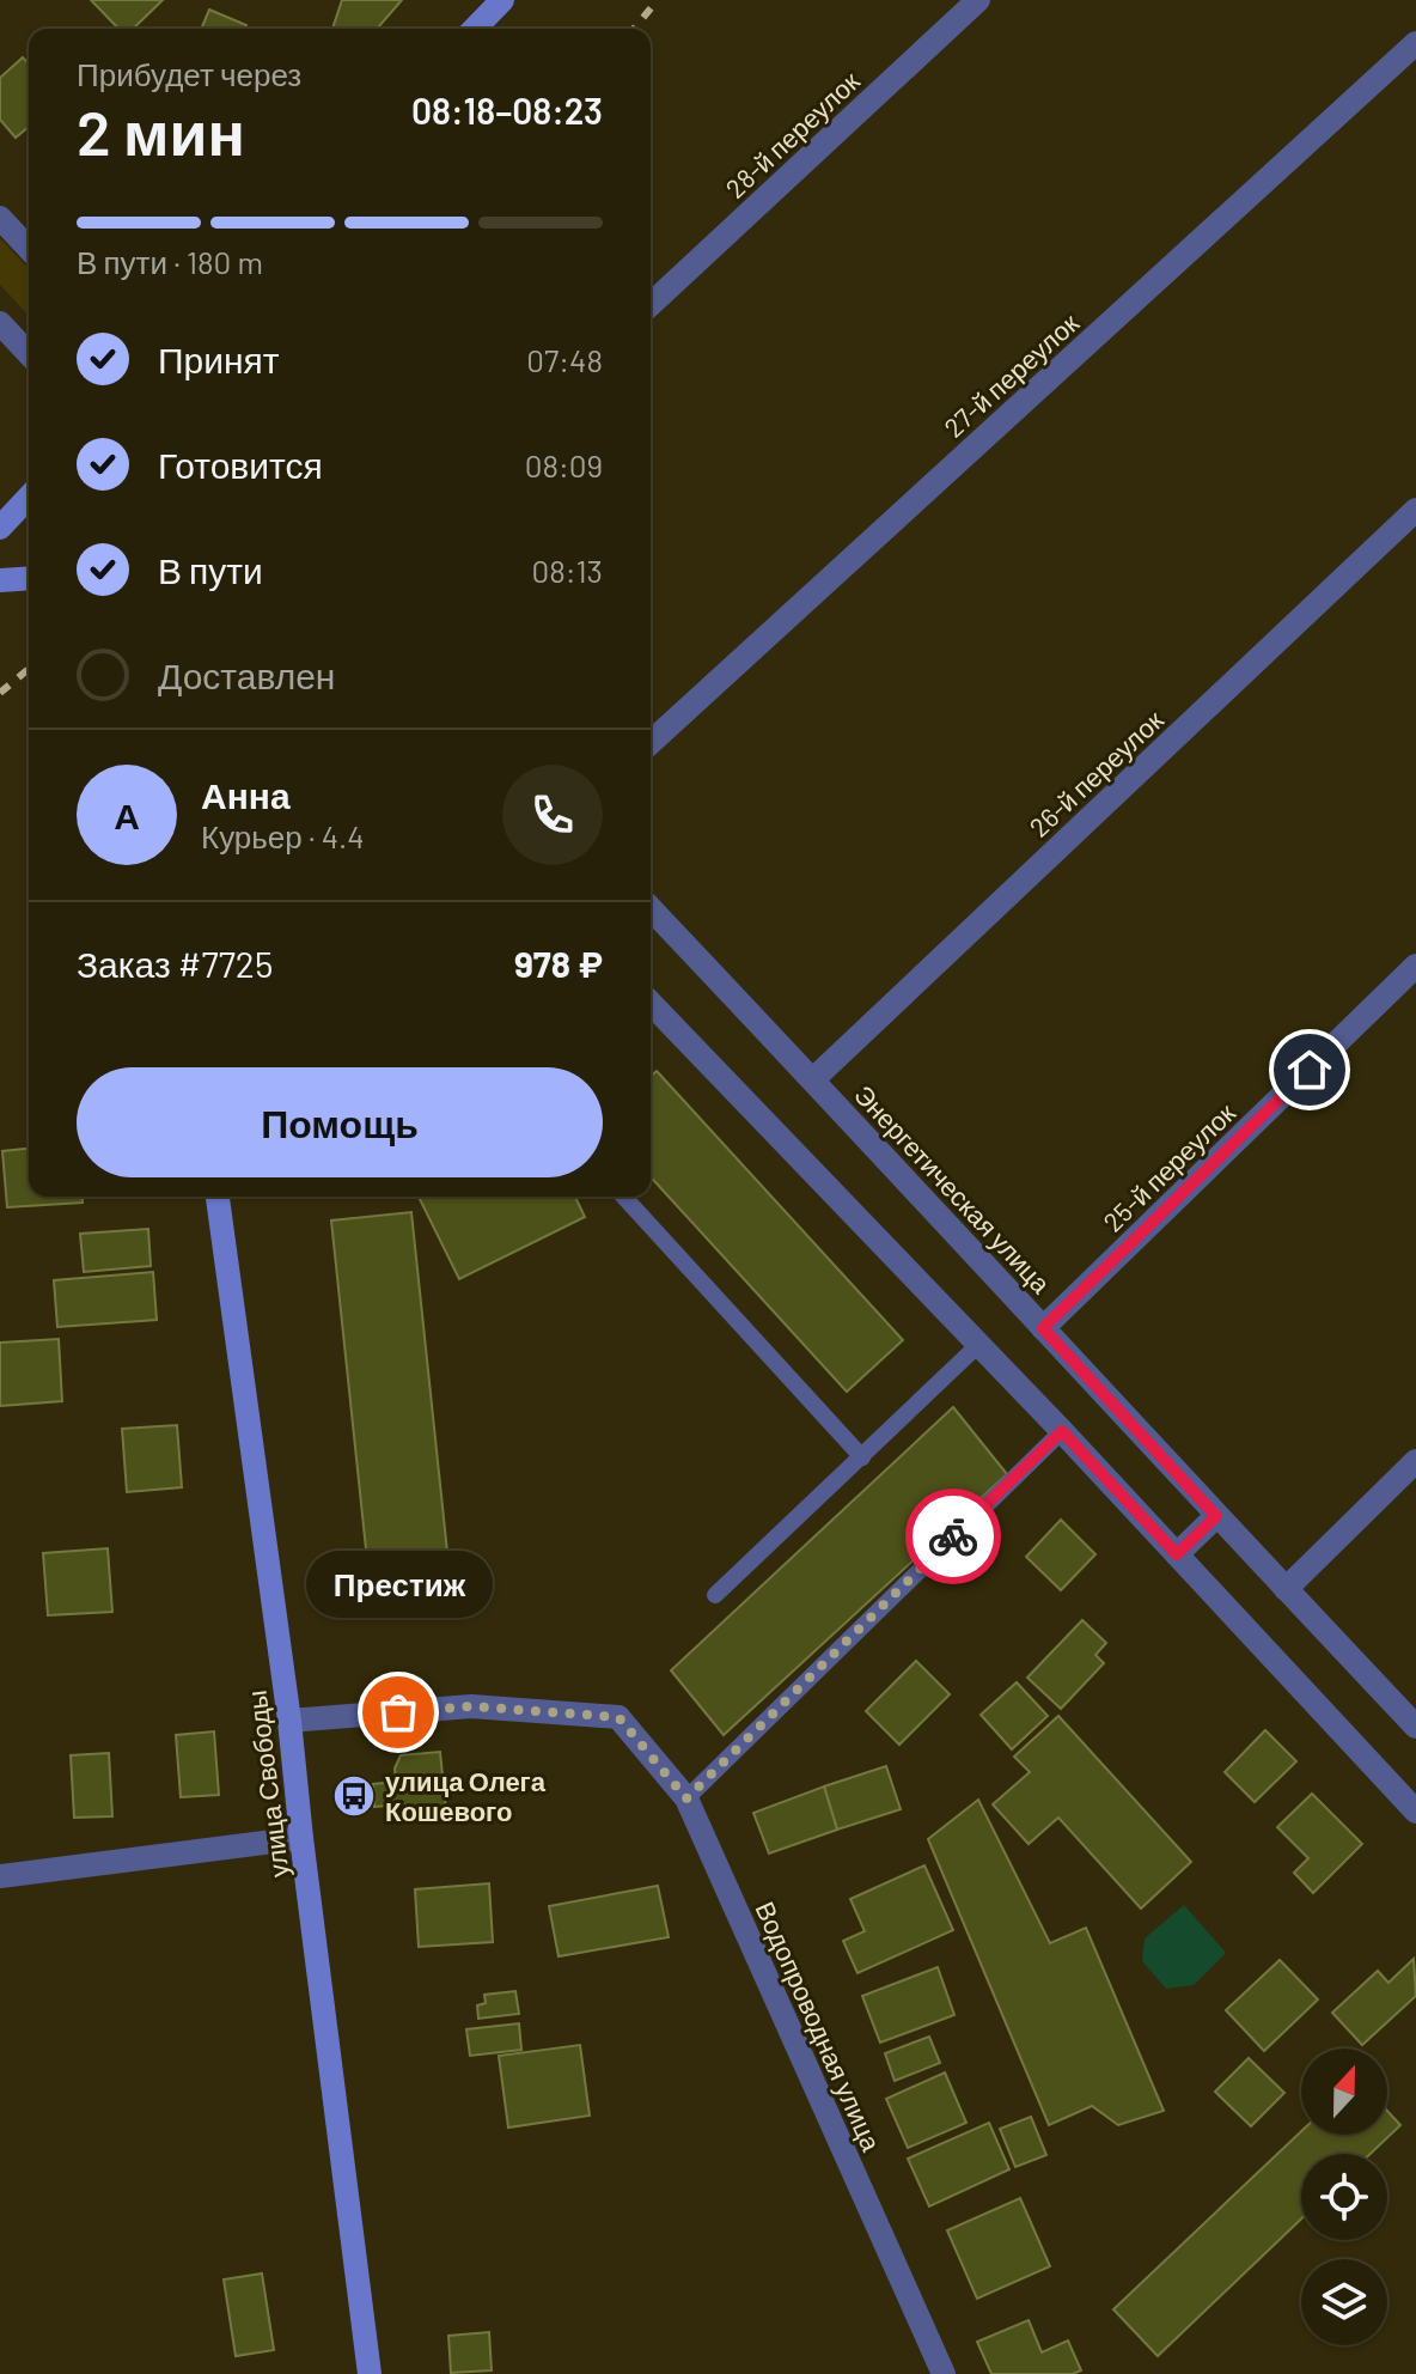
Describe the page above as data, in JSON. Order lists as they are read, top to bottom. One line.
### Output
{"streets":{"main road":["улица Свободы"],"street":["28-й переулок","27-й переулок","26-й переулок","25-й переулок","Энергетическая улица","Водопроводная улица"]},"crossings":[["26-й переулок","Энергетическая улица"],["25-й переулок","Энергетическая улица"],["улица Свободы","Водопроводная улица"]],"places":{"other":["Престиж"],"bus stop":["улица Олега Кошевого"]},"north":"top","page":{"heading":["2 мин","Прибудет через","08:18–08:23"],"panel":["Анна","Курьер · 4.4","Заказ #7725","978 ₽"],"bar":"В пути · 180 m","list":[["Принят","07:48"],["Готовится","08:09"],["В пути","08:13"],"Доставлен"],"round":"А","buttons":"Помощь","bubble":"Престиж"}}
